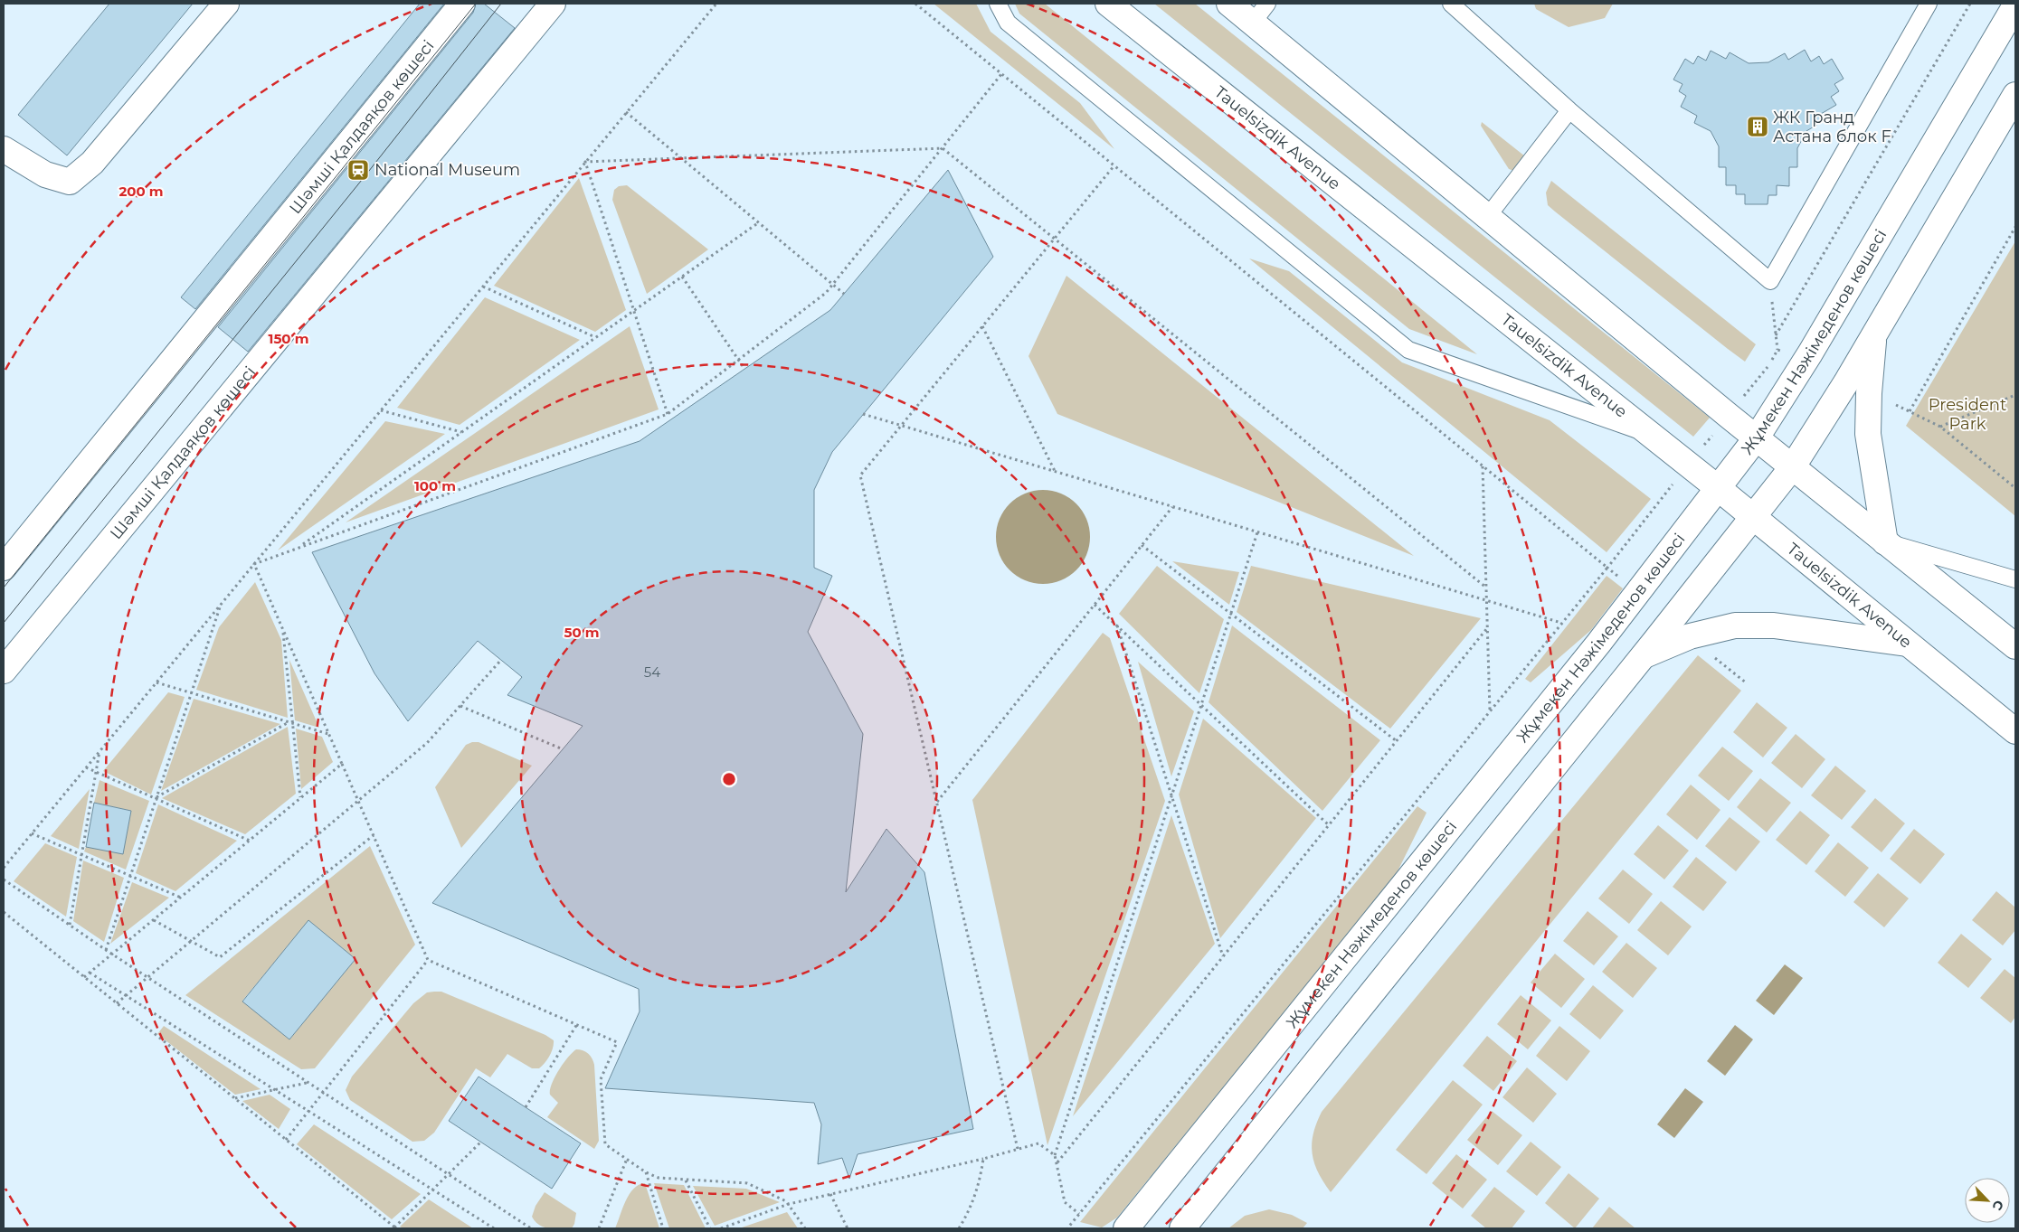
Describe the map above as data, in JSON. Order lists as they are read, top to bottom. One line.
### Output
{"streets":{"main road":["Шәмші Қалдаяқов көшесі","Tauelsizdik Avenue","Жұмекен Нәжімеденов көшесі"]},"crossings":[["Tauelsizdik Avenue","Жұмекен Нәжімеденов көшесі"]],"parks":["President Park"],"places":{"building":["ЖК Гранд Астана блок F"],"station":["National Museum"]},"house_numbers":["54"],"north":"bottom right","rings":["200 m","150 m","100 m","50 m"]}
